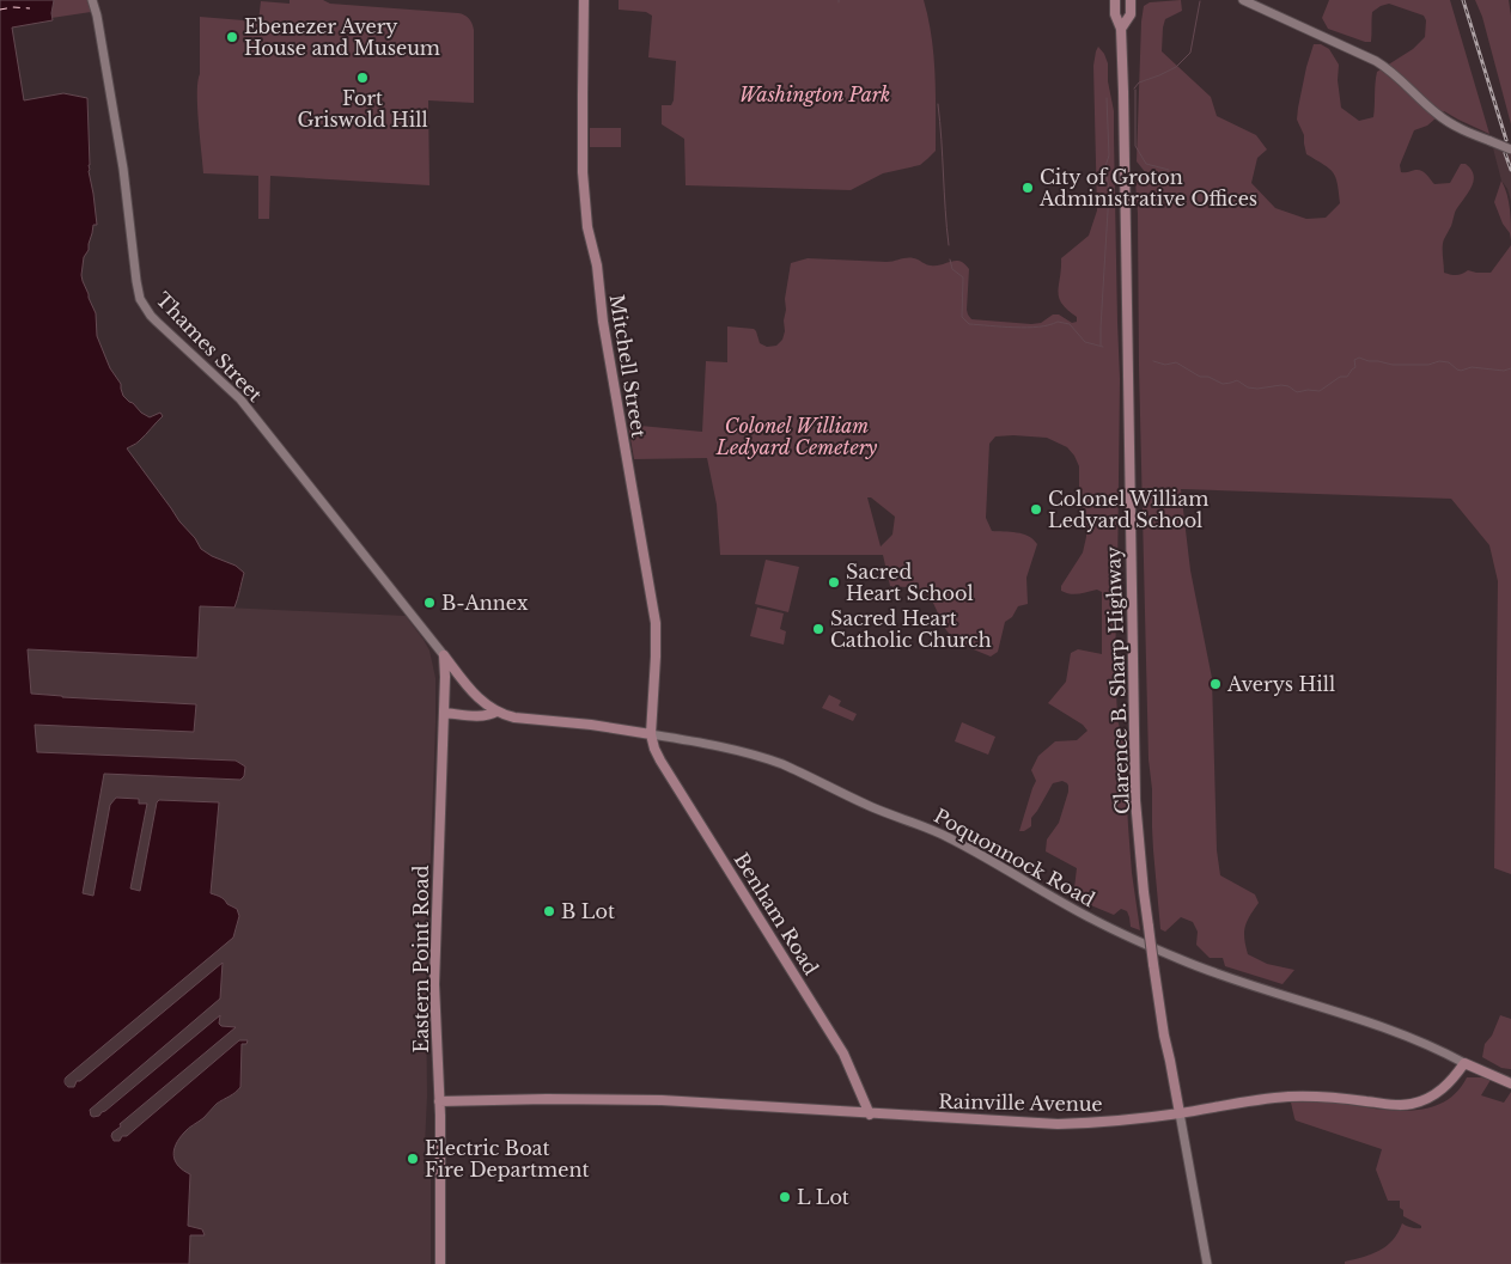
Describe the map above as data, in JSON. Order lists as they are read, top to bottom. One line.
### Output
{"streets":{"main road":["Mitchell Street","Clarence B. Sharp Highway","Poquonnock Road","Benham Road","Eastern Point Road","Rainville Avenue"],"street":["Thames Street"]},"crossings":[["Thames Street","Poquonnock Road"],["Thames Street","Eastern Point Road"],["Mitchell Street","Poquonnock Road"],["Mitchell Street","Benham Road"],["Clarence B. Sharp Highway","Rainville Avenue"],["Poquonnock Road","Benham Road"],["Poquonnock Road","Eastern Point Road"],["Poquonnock Road","Rainville Avenue"],["Benham Road","Rainville Avenue"],["Eastern Point Road","Rainville Avenue"]],"parks":["Washington Park","Colonel William Ledyard Cemetery"],"places":["Ebenezer Avery House and Museum","Fort Griswold Hill","City of Groton Administrative Offices","Colonel William Ledyard School","Sacred Heart School","B-Annex","Sacred Heart Catholic Church","Averys Hill","B Lot","Electric Boat Fire Department","L Lot"]}
